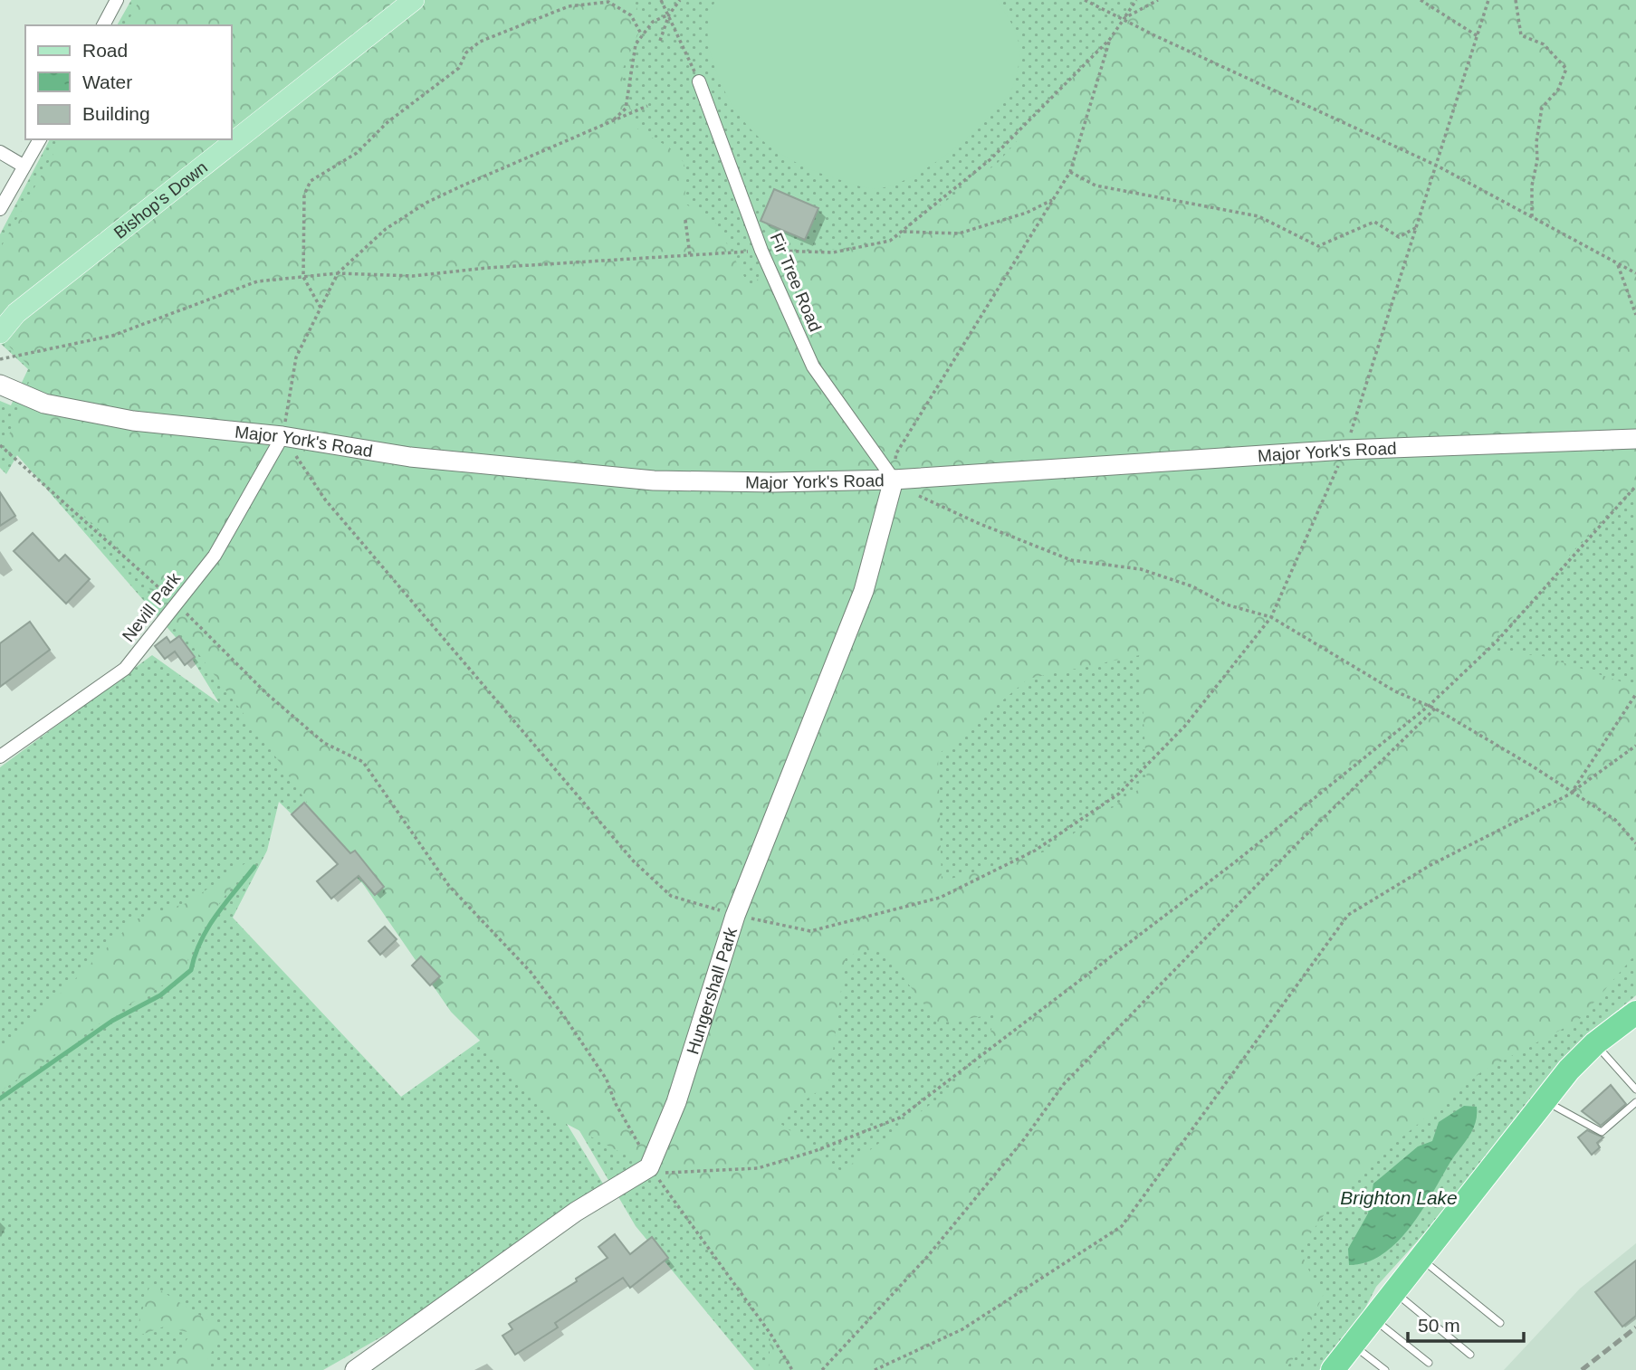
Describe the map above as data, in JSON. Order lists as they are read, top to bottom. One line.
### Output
{"streets":{"main road":["Bishop's Down"],"street":["Fir Tree Road","Major York's Road","Nevill Park","Hungershall Park"]},"crossings":[["Fir Tree Road","Major York's Road"],["Fir Tree Road","Hungershall Park"],["Major York's Road","Nevill Park"],["Major York's Road","Hungershall Park"]],"water":["Brighton Lake"],"legend":["Road","Water","Building"],"scale_bar":"50 m"}
